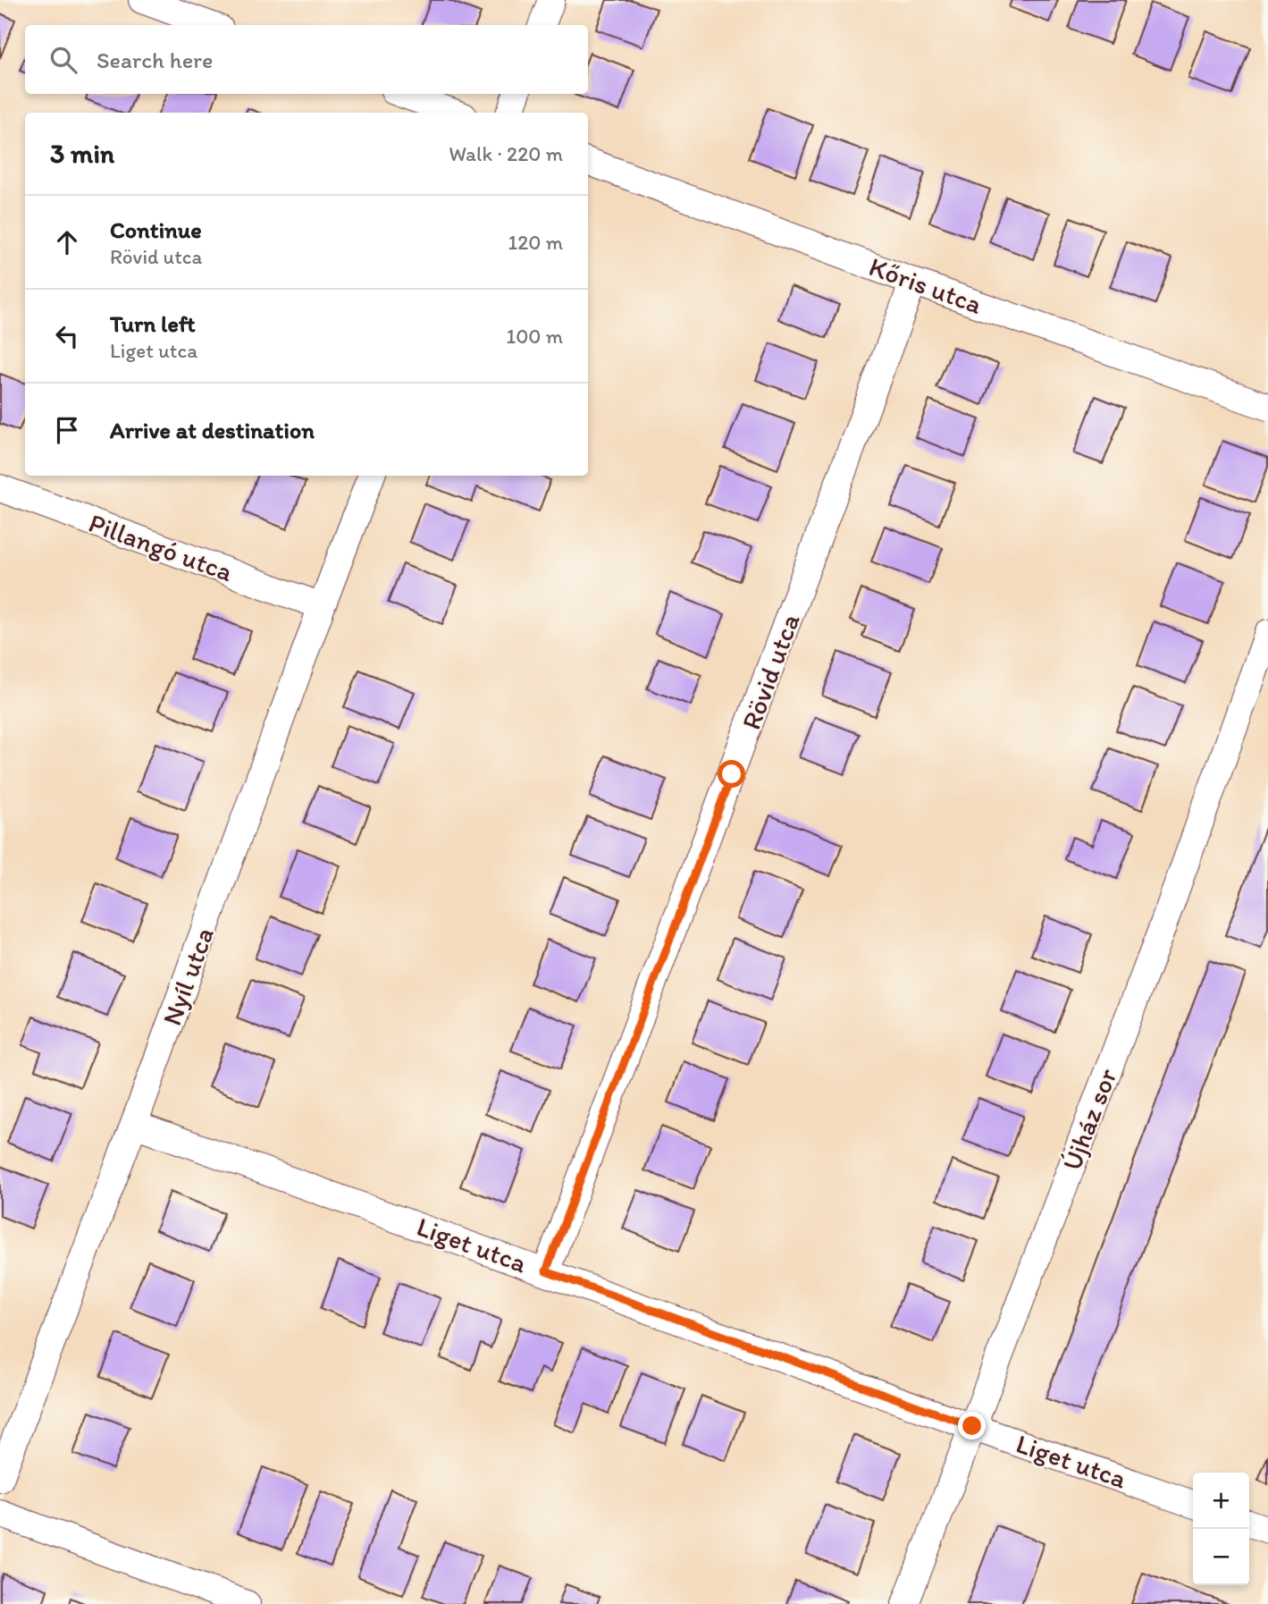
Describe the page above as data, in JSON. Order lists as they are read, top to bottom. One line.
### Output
{"streets":{"street":["Kőris utca","Pillangó utca","Rövid utca","Nyíl utca","Újház sor","Liget utca"]},"crossings":[["Kőris utca","Rövid utca"],["Pillangó utca","Nyíl utca"],["Rövid utca","Liget utca"],["Nyíl utca","Liget utca"],["Újház sor","Liget utca"]],"page":{"search":"Search here","heading":["3 min","Walk · 220 m"],"list":[["Continue","Rövid utca","120 m"],["Turn left","Liget utca","100 m"],"Arrive at destination"],"map_buttons":["+","−"]}}
